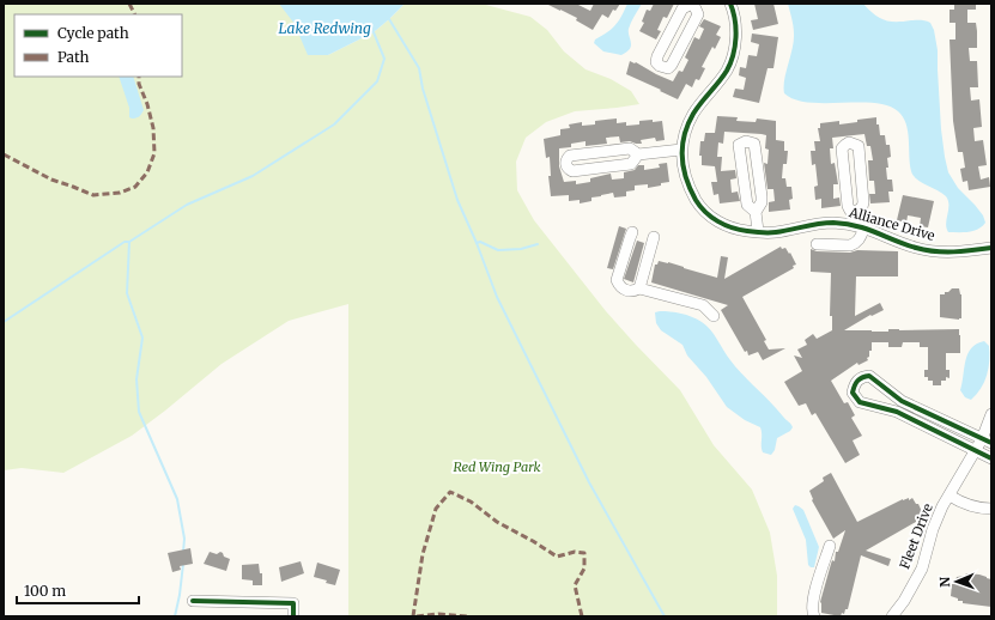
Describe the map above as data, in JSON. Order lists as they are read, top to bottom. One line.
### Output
{"streets":{"street":["Alliance Drive","Fleet Drive"]},"water":["Lake Redwing"],"parks":["Red Wing Park"],"legend":["Cycle path","Path"],"scale_bar":"100 m","north":"left"}
